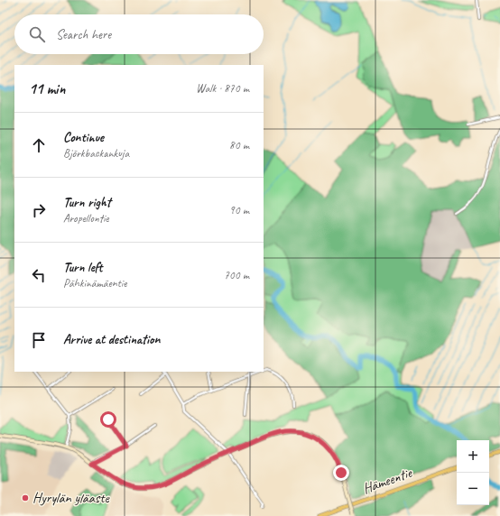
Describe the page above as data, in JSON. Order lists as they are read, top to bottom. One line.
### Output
{"streets":{"main road":["Hämeentie"]},"places":["Hyrylän yläaste"],"page":{"search":"Search here","heading":["11 min","Walk · 870 m"],"list":[["Continue","Björkbackankuja","80 m"],["Turn right","Aropellontie","90 m"],["Turn left","Pähkinämäentie","700 m"],"Arrive at destination"],"map_buttons":["+","−"]}}
